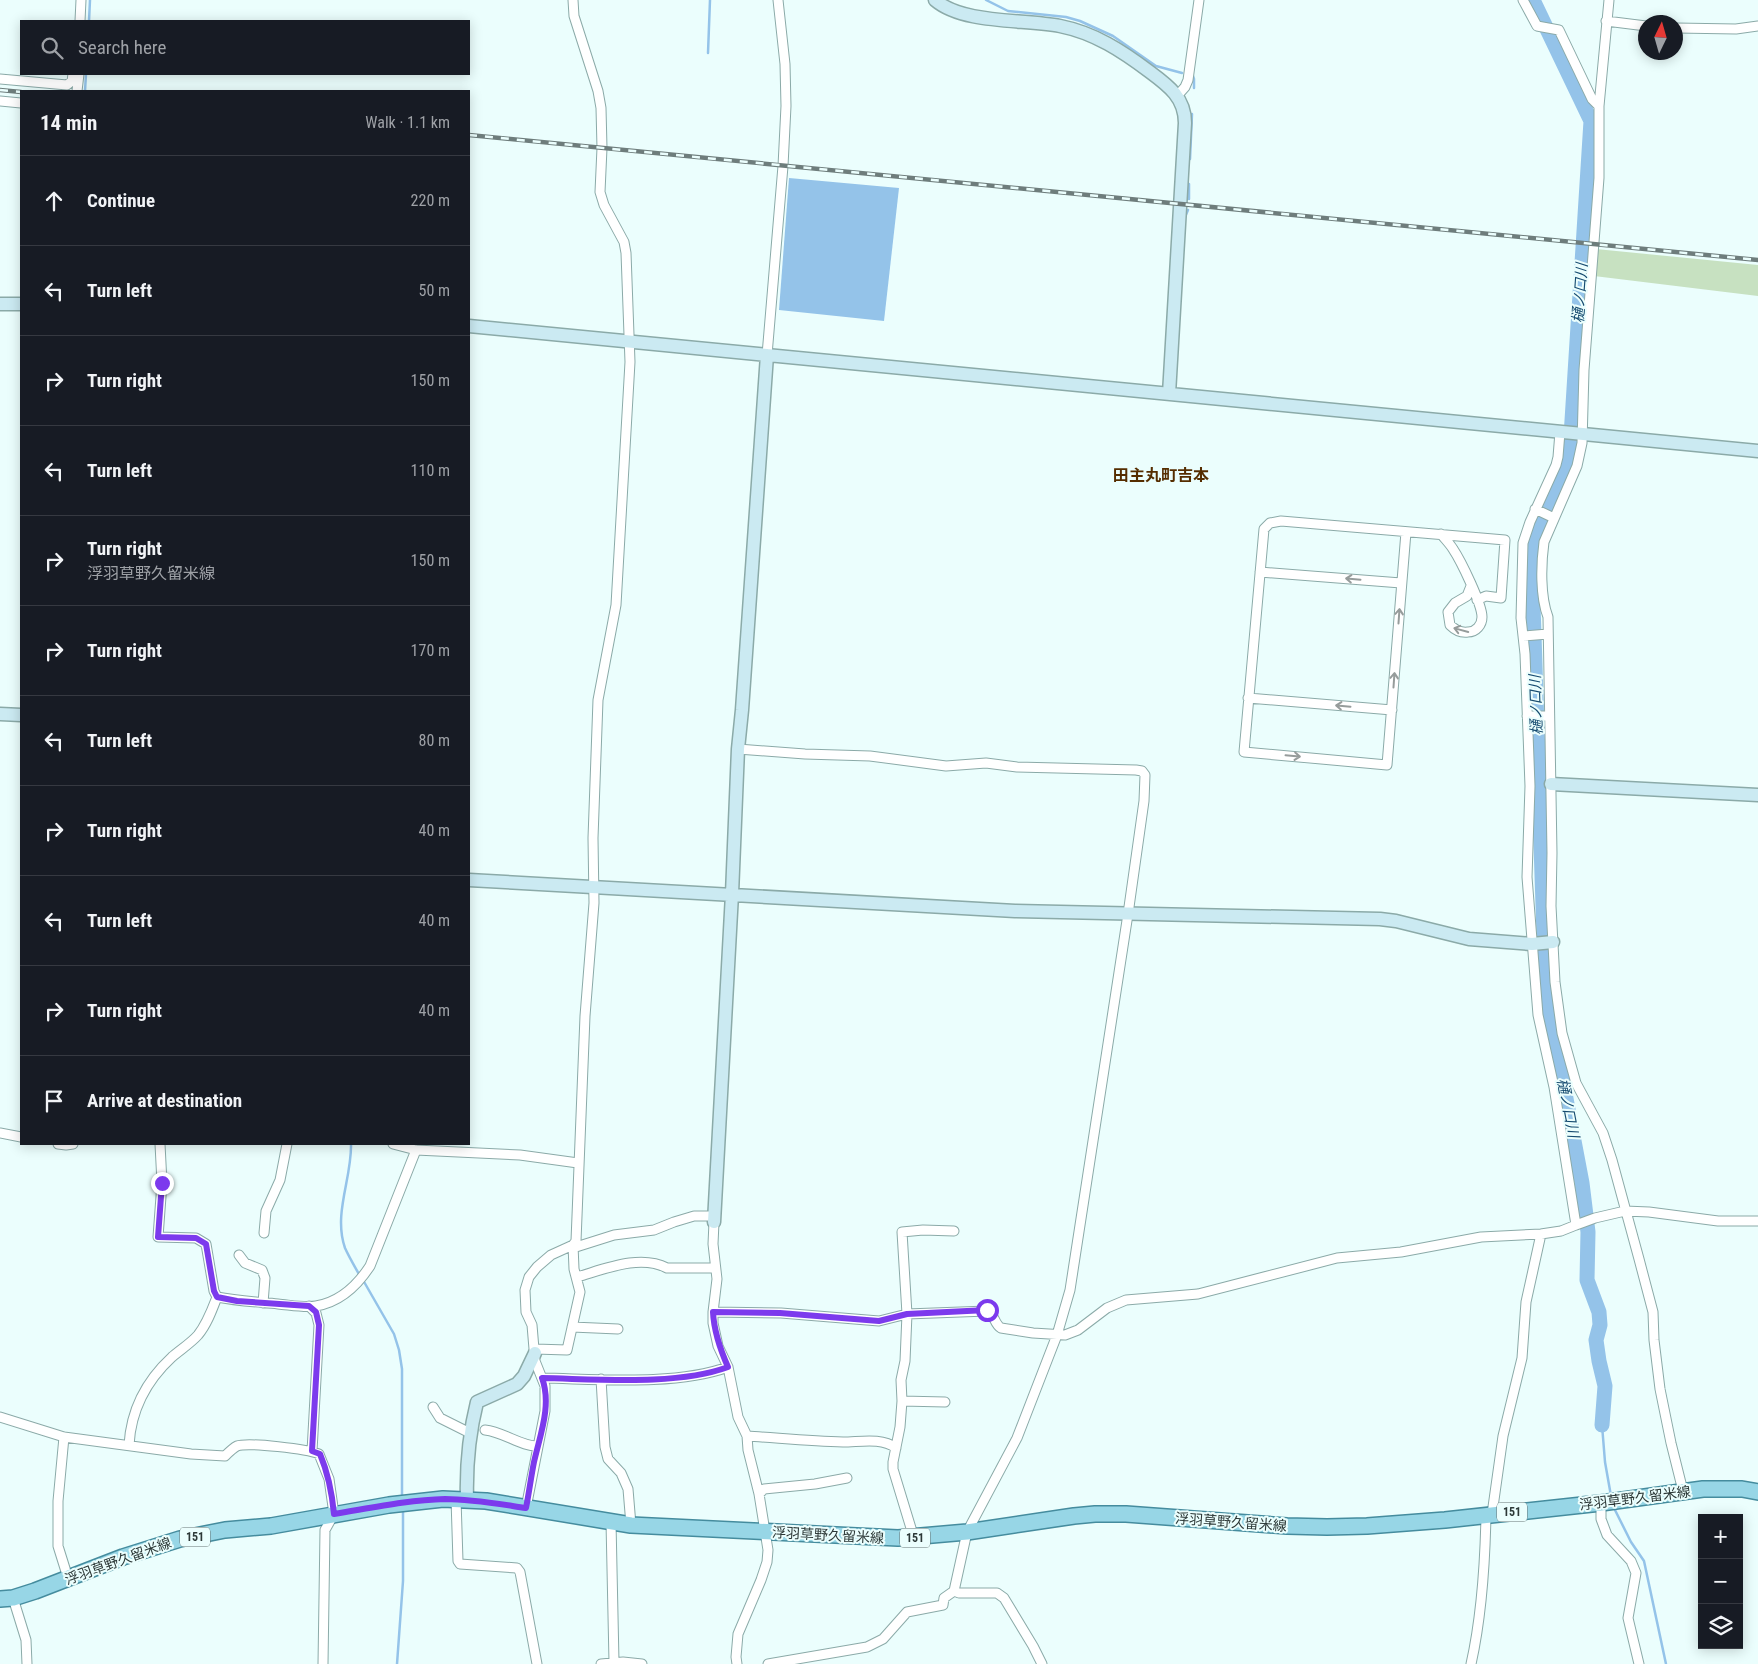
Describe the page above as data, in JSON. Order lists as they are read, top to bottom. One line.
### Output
{"streets":{"main road":["浮羽草野久留米線","151"]},"districts":["田主丸町吉本"],"water":["樋ノ口川"],"north":"top","page":{"search":"Search here","heading":["14 min","Walk · 1.1 km"],"list":[["Continue","220 m"],["Turn left","50 m"],["Turn right","150 m"],["Turn left","110 m"],["Turn right","浮羽草野久留米線","150 m"],["Turn right","170 m"],["Turn left","80 m"],["Turn right","40 m"],["Turn left","40 m"],["Turn right","40 m"],"Arrive at destination"],"map_buttons":["+","−"]}}
